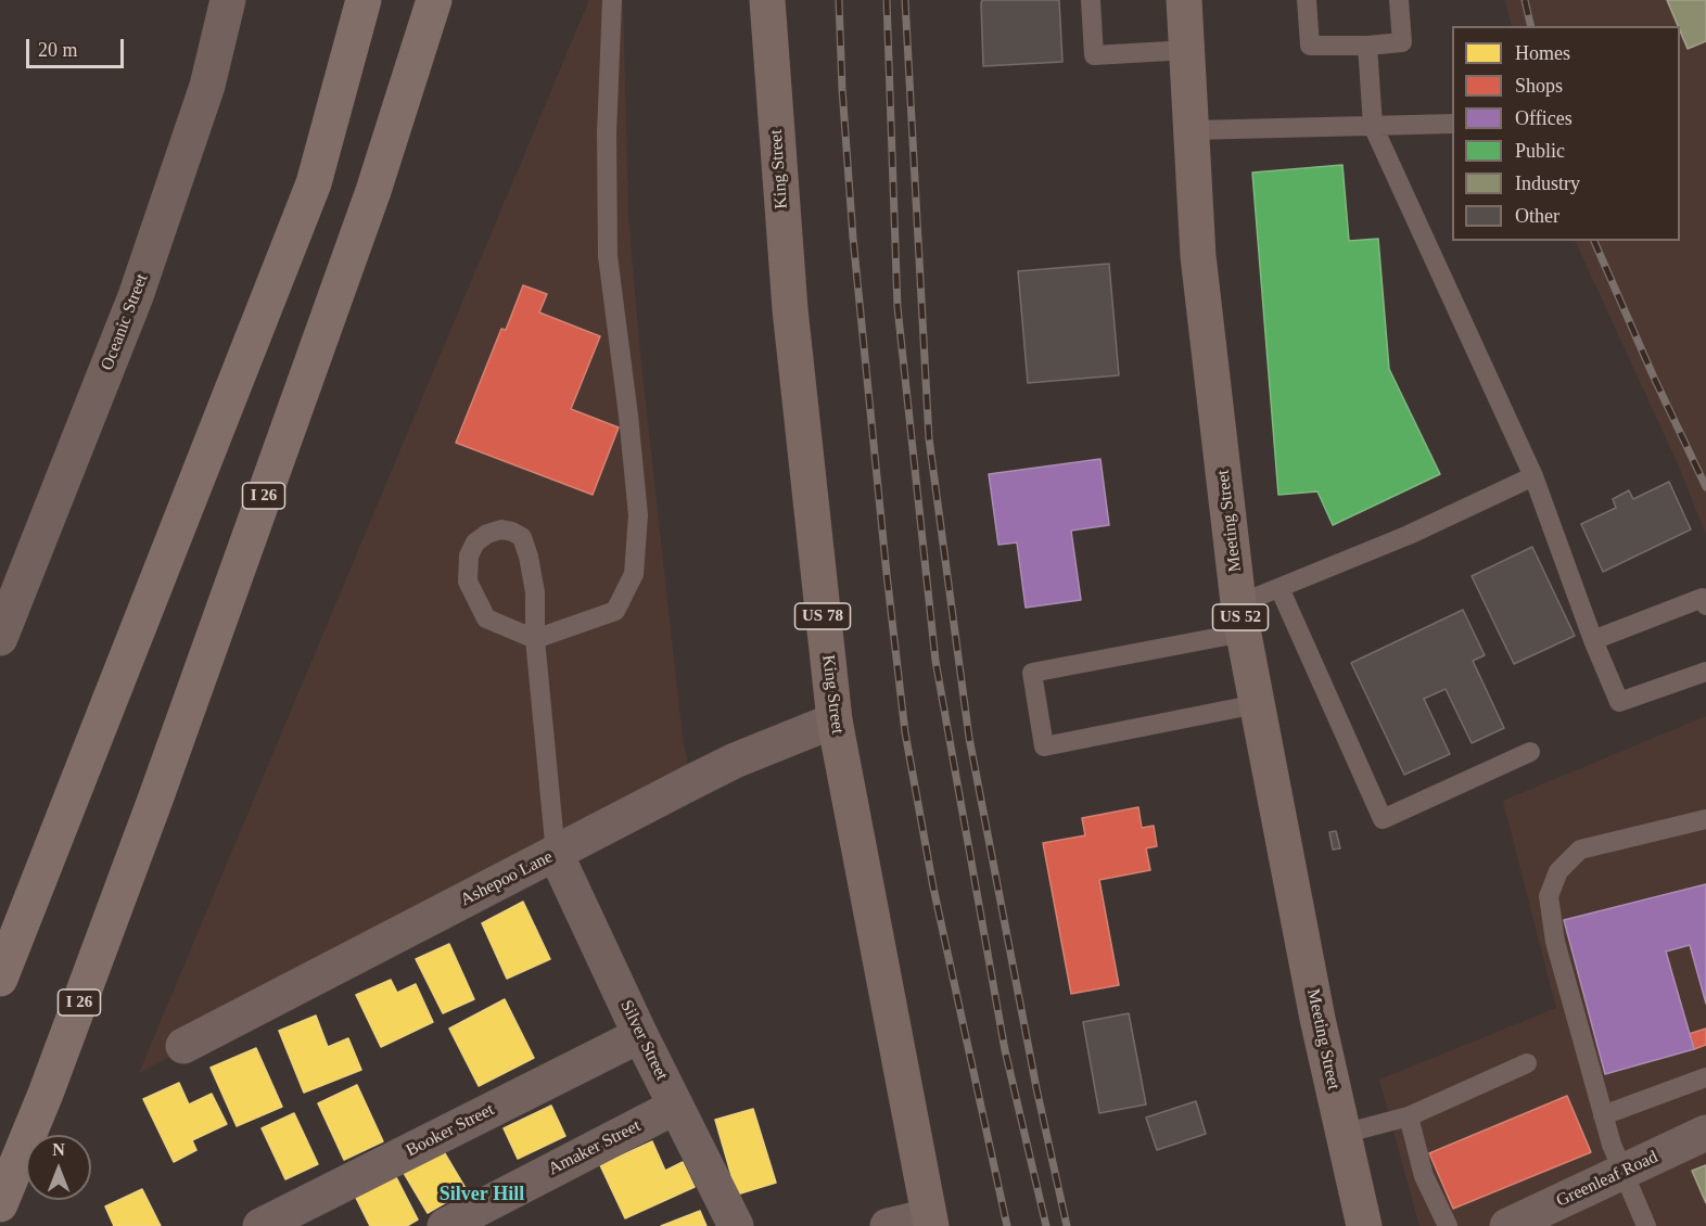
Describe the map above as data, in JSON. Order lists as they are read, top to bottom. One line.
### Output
{"streets":{"highway":["I 26"],"main road":["King Street","Meeting Street","US 78","US 52"],"street":["Oceanic Street","Ashepoo Lane","Silver Street","Booker Street","Amaker Street","Greenleaf Road"]},"crossings":[["King Street","Ashepoo Lane"],["Ashepoo Lane","Silver Street"],["Silver Street","Booker Street"],["Silver Street","Amaker Street"]],"districts":["Silver Hill"],"legend":["Homes","Shops","Offices","Public","Industry","Other"],"scale_bar":"20 m","north":"top"}
